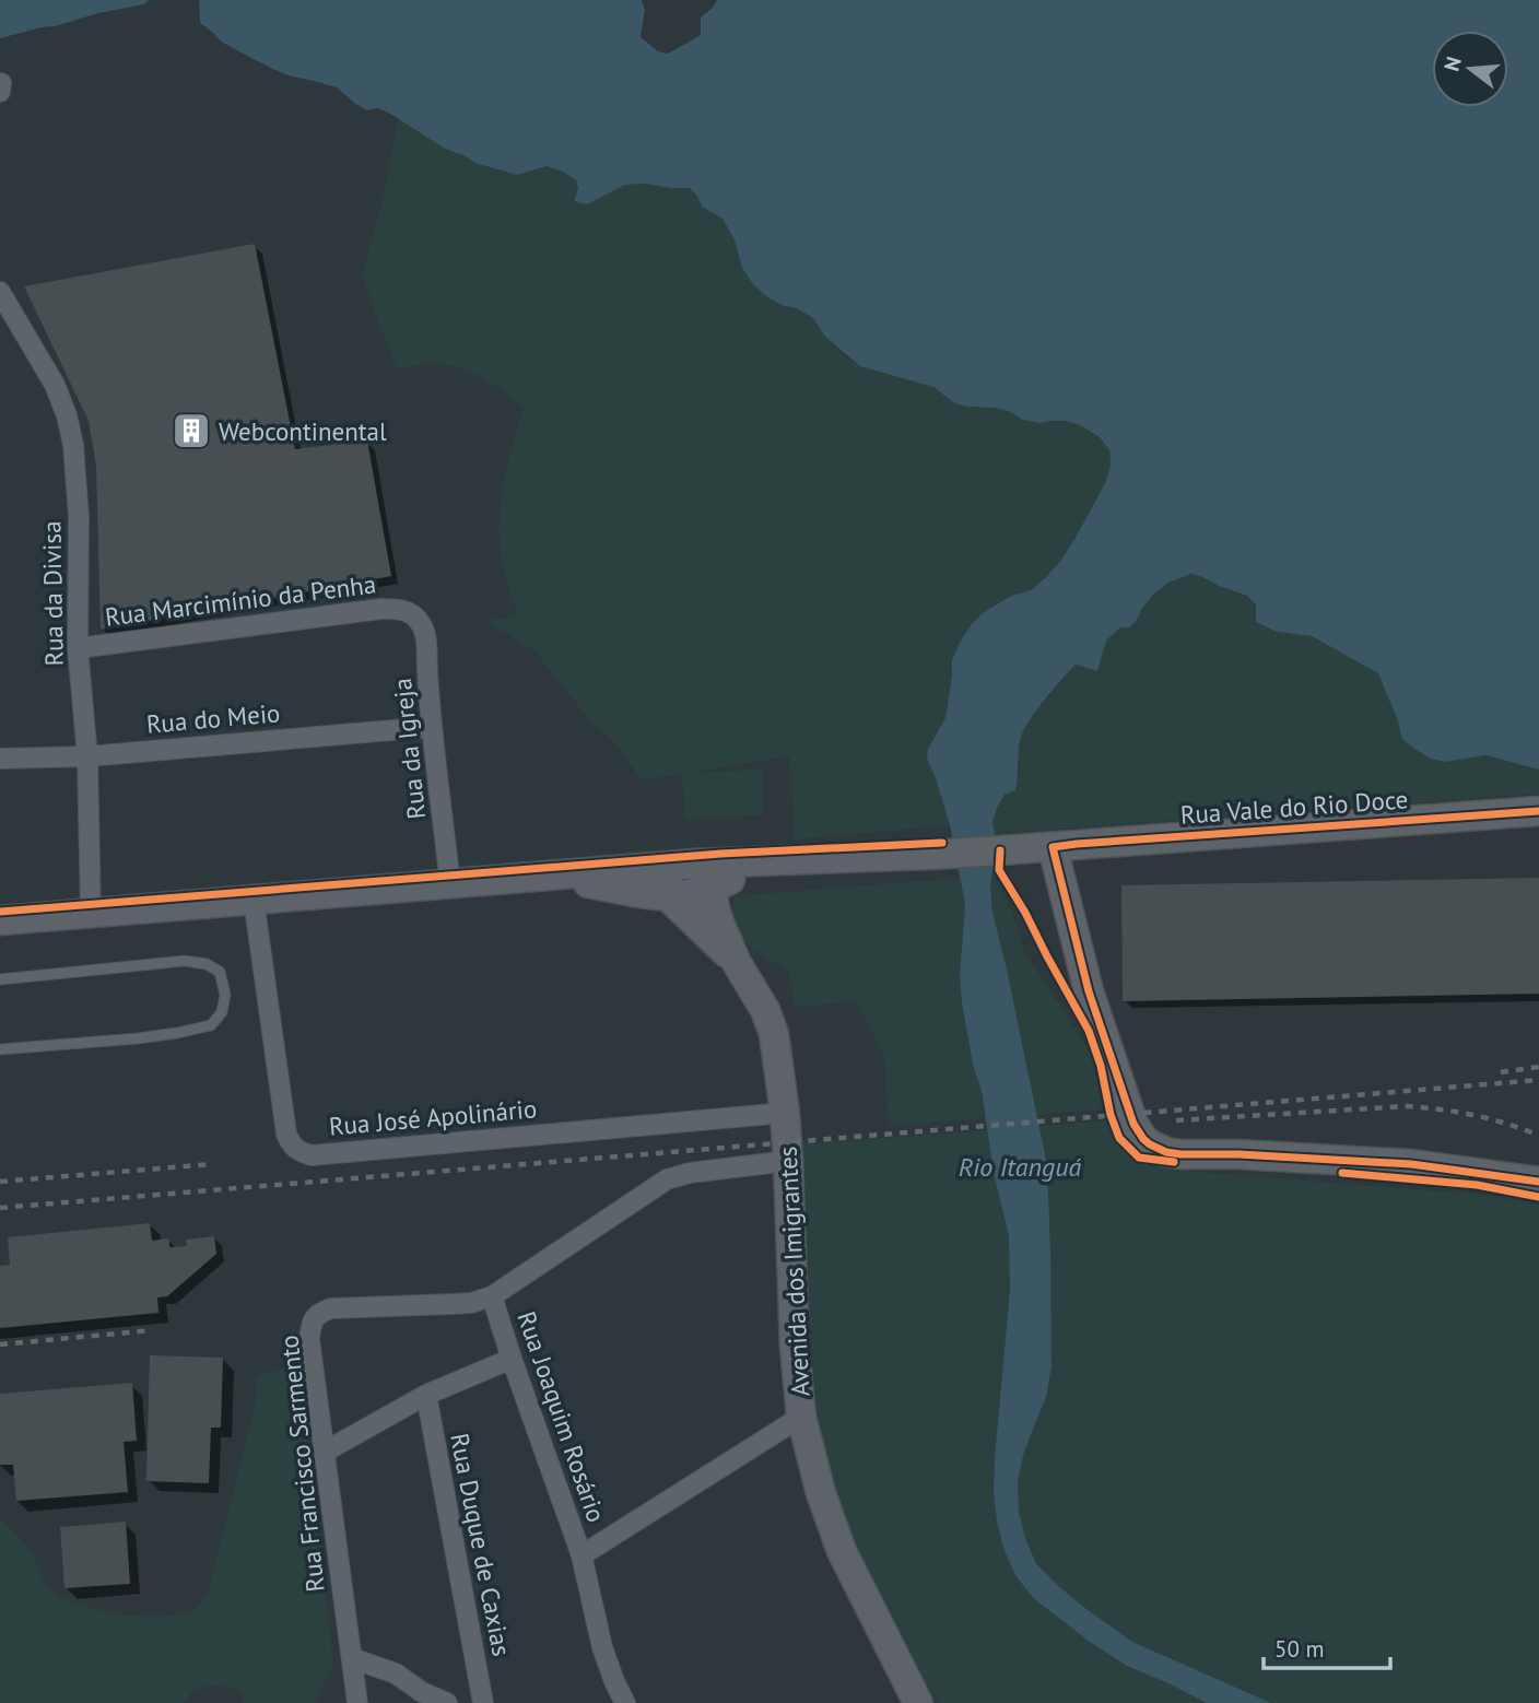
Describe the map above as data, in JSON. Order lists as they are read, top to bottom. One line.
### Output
{"streets":{"street":["Rua da Divisa","Rua Marcimínio da Penha","Rua do Meio","Rua da Igreja","Rua Vale do Rio Doce","Rua José Apolinário","Avenida dos Imigrantes","Rua Joaquim Rosário","Rua Francisco Sarmento","Rua Duque de Caxias"]},"crossings":[["Rua da Divisa","Rua Marcimínio da Penha"],["Rua da Divisa","Rua do Meio"],["Rua Marcimínio da Penha","Rua da Igreja"],["Rua do Meio","Rua da Igreja"],["Rua Vale do Rio Doce","Avenida dos Imigrantes"],["Rua José Apolinário","Avenida dos Imigrantes"],["Avenida dos Imigrantes","Rua Francisco Sarmento"],["Rua Joaquim Rosário","Rua Francisco Sarmento"]],"water":["Rio Itanguá"],"places":{"building":["Webcontinental"]},"scale_bar":"50 m","north":"left"}
